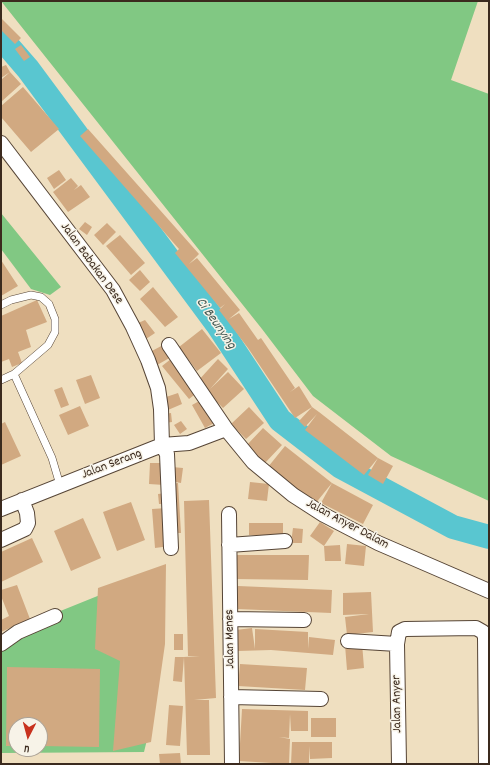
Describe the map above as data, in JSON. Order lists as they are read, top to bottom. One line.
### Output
{"streets":{"street":["Jalan Babakan Dese","Jalan Serang","Jalan Anyer Dalam","Jalan Menes","Jalan Anyer"]},"crossings":[["Jalan Babakan Dese","Jalan Serang"],["Jalan Serang","Jalan Anyer Dalam"]],"water":["Ci Beunying"],"north":"bottom"}
